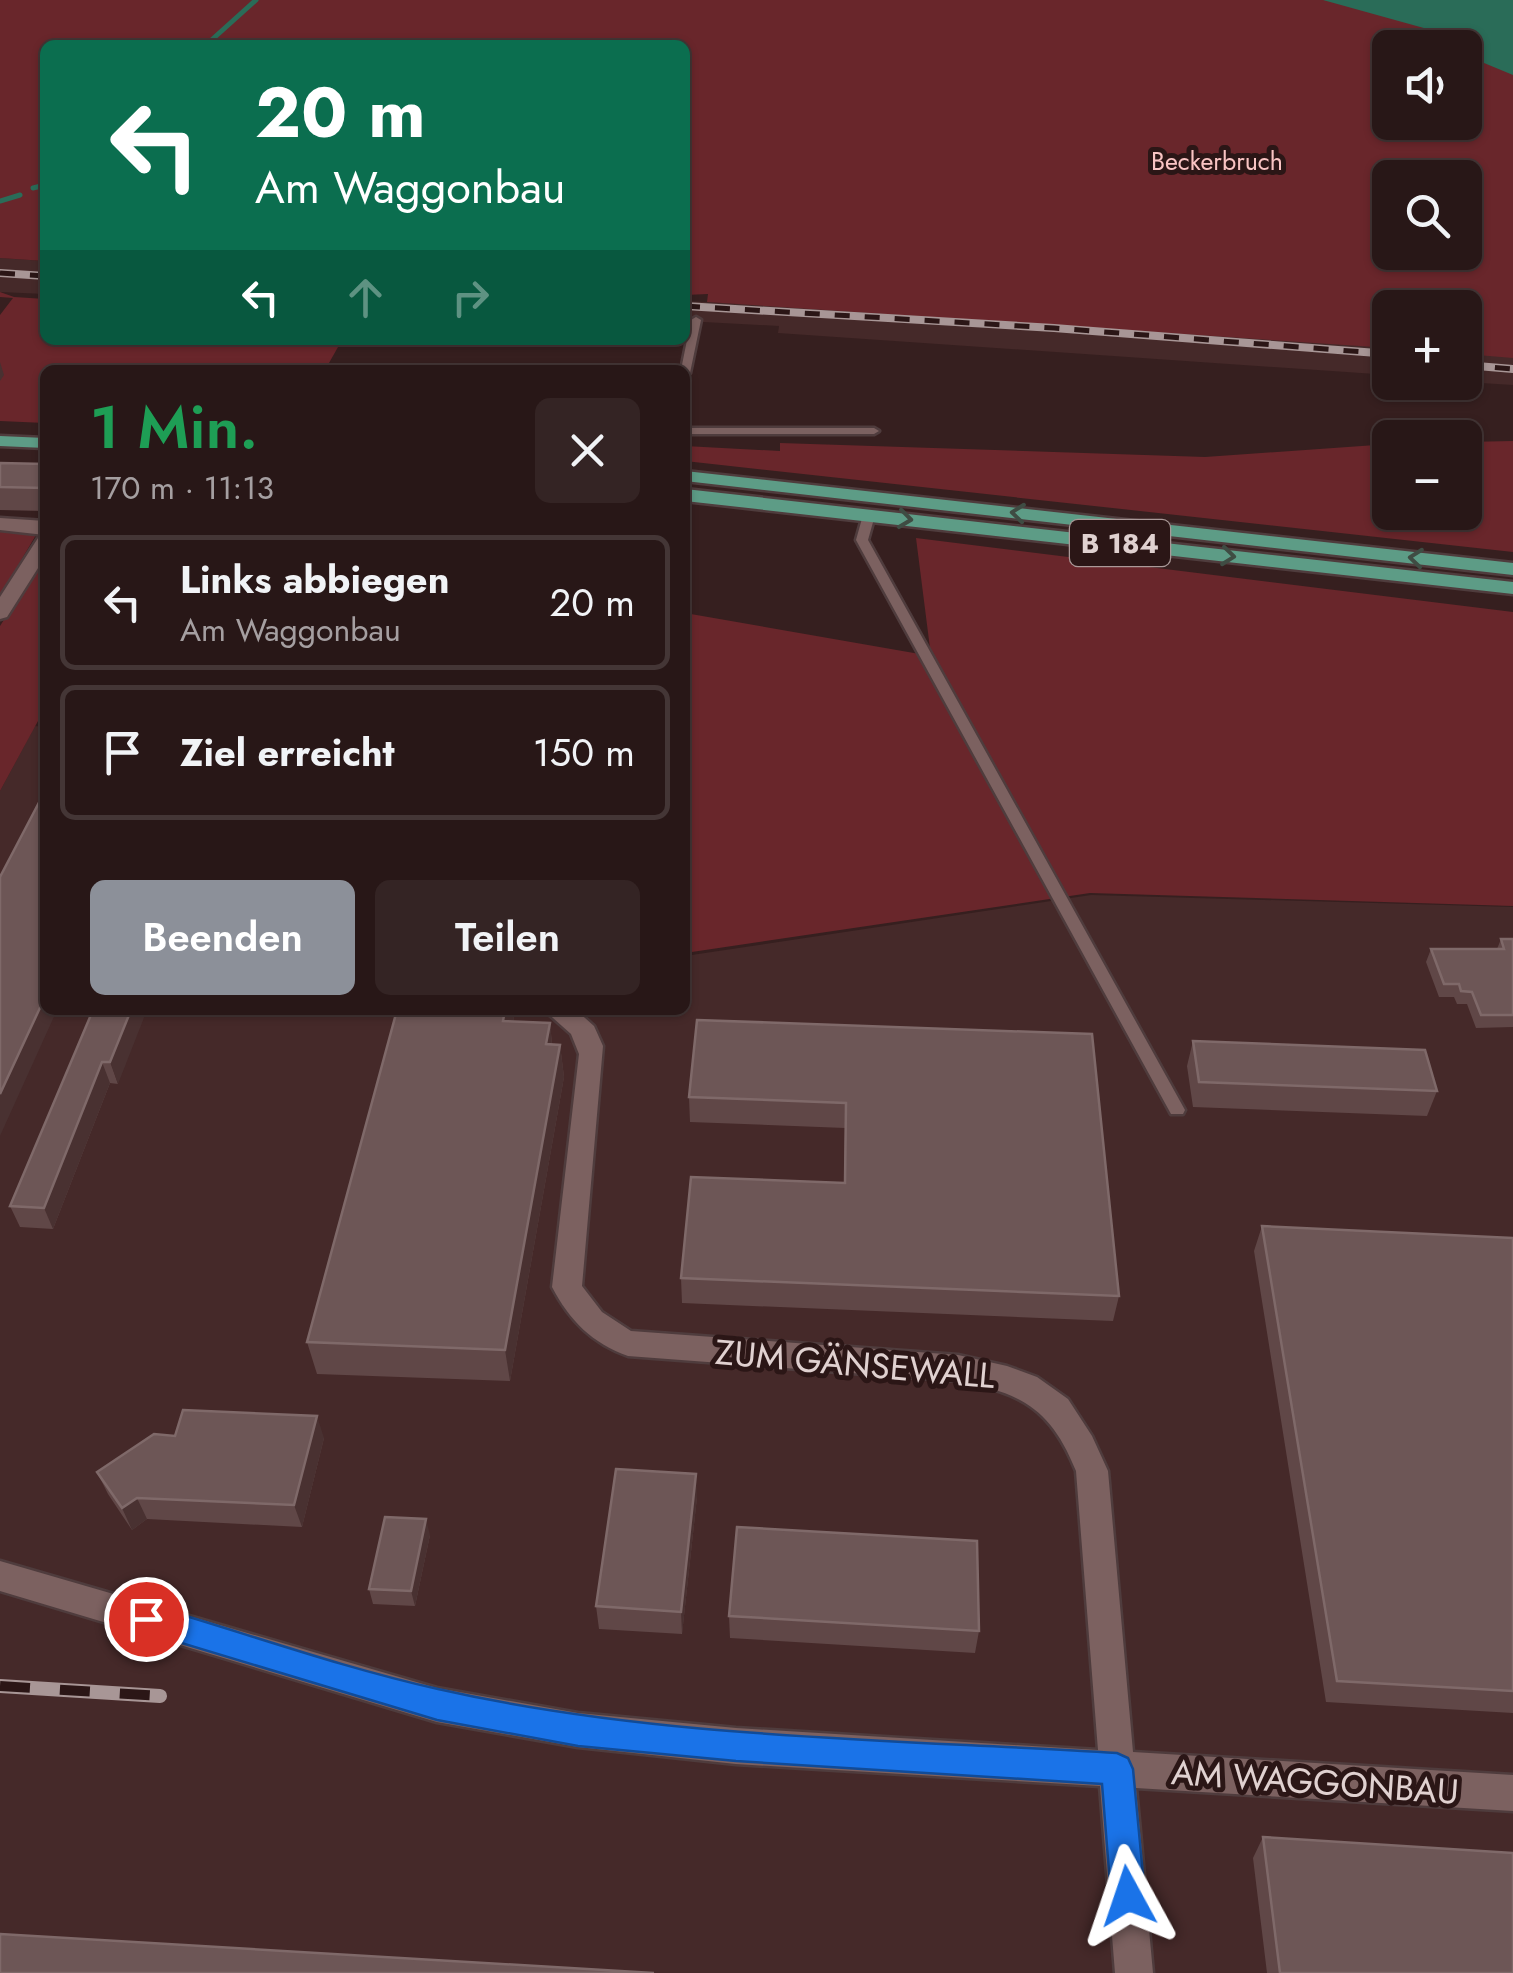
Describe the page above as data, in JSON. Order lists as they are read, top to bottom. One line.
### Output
{"streets":{"main road":["B 184"],"street":["ZUM GÄNSEWALL","AM WAGGONBAU"]},"crossings":[["ZUM GÄNSEWALL","AM WAGGONBAU"]],"parks":["Beckerbruch"],"page":{"map_buttons":["+","−"],"turn":["20 m","Am Waggonbau"],"heading":["1 Min.","170 m · 11:13"],"list":[{"name":"Links abbiegen","note":"Am Waggonbau","value":"20 m"},{"name":"Ziel erreicht","value":"150 m"}],"buttons":["Beenden","Teilen"]}}
